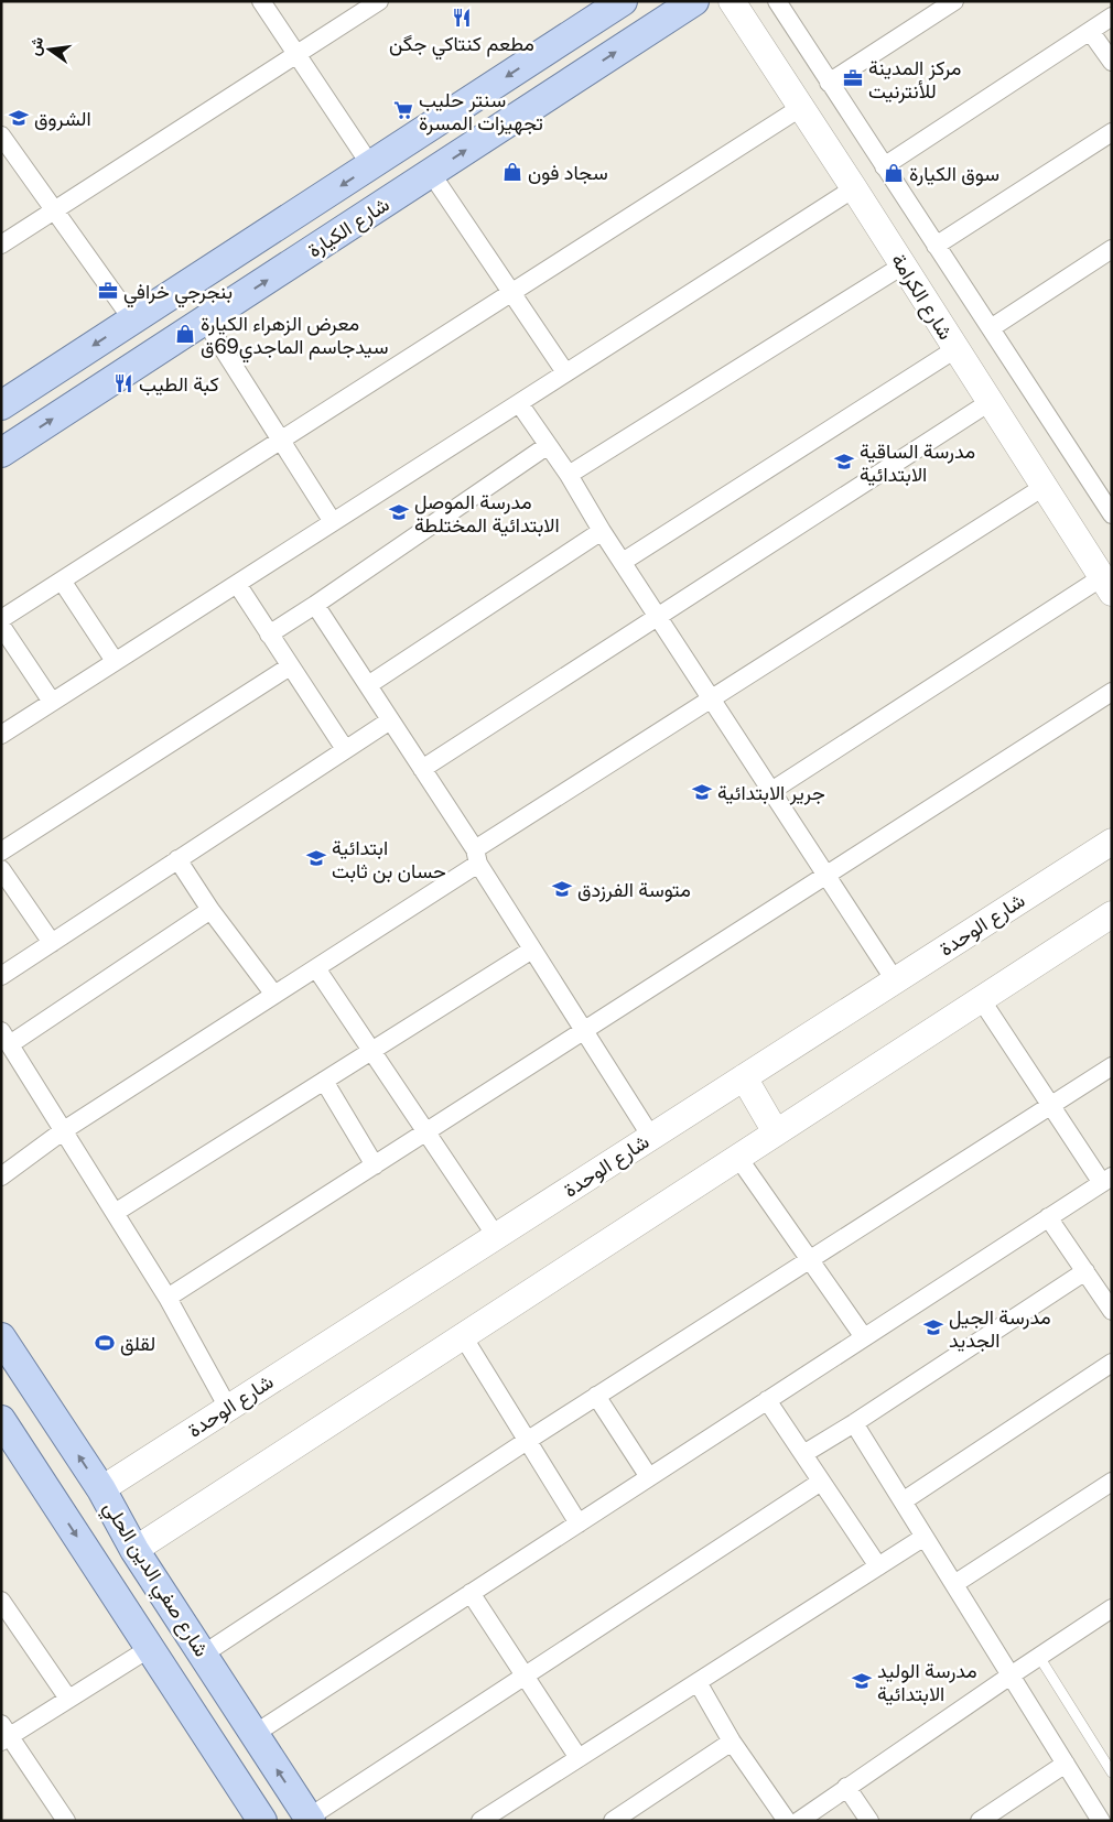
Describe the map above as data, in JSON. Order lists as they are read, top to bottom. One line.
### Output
{"streets":{"main road":["شارع الكيارة","شارع صفي الدين الحلي"],"street":["شارع الكرامة","شارع الوحدة"]},"crossings":[["شارع الوحدة","شارع صفي الدين الحلي"]],"places":{"restaurant":["مطعم كنتاكي جگن","كبة الطيب"],"office":["مركز المدينة للأنترنيت","بنجرجي خرافي"],"supermarket":["سنتر حليب تجهيزات المسرة"],"school or university":["الشروق","مدرسة الساقية الابتدائية","مدرسة الموصل الابتدائية المختلطة","جرير الابتدائية","ابتدائية حسان بن ثابت","متوسة الفرزدق","مدرسة الجيل الجديد","مدرسة الوليد الابتدائية"],"shop":["سجاد فون","سوق الكيارة","معرض الزهراء الكيارة سيدجاسم الماجدي69ق"],"sports":["لقلق"]},"north":"left"}
